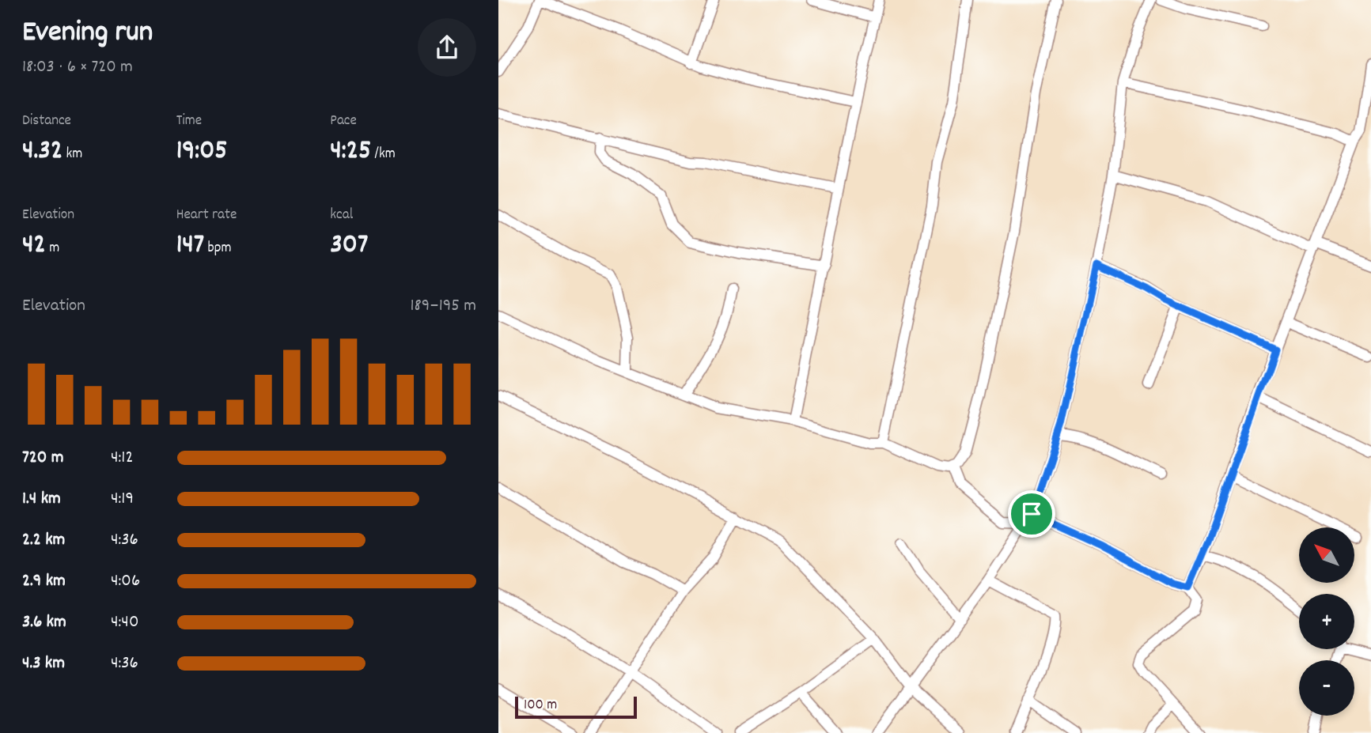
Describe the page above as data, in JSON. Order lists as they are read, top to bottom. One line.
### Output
{"scale_bar":"100 m","north":"top left","page":{"heading":["Evening run","18:03 · 6 × 720 m"],"stats":[["Distance","4.32 km"],["Time","19:05"],["Pace","4:25 /km"],["Elevation","42 m"],["Heart rate","147 bpm"],["kcal","307"]],"chart":["Elevation","189–195 m"],"list":[{"name":"720 m","note":"4:12"},{"name":"1.4 km","note":"4:19"},{"name":"2.2 km","note":"4:36"},{"name":"2.9 km","note":"4:06"},{"name":"3.6 km","note":"4:40"},{"name":"4.3 km","note":"4:36"}],"map_buttons":["+","−"],"scale":"100 m"}}
